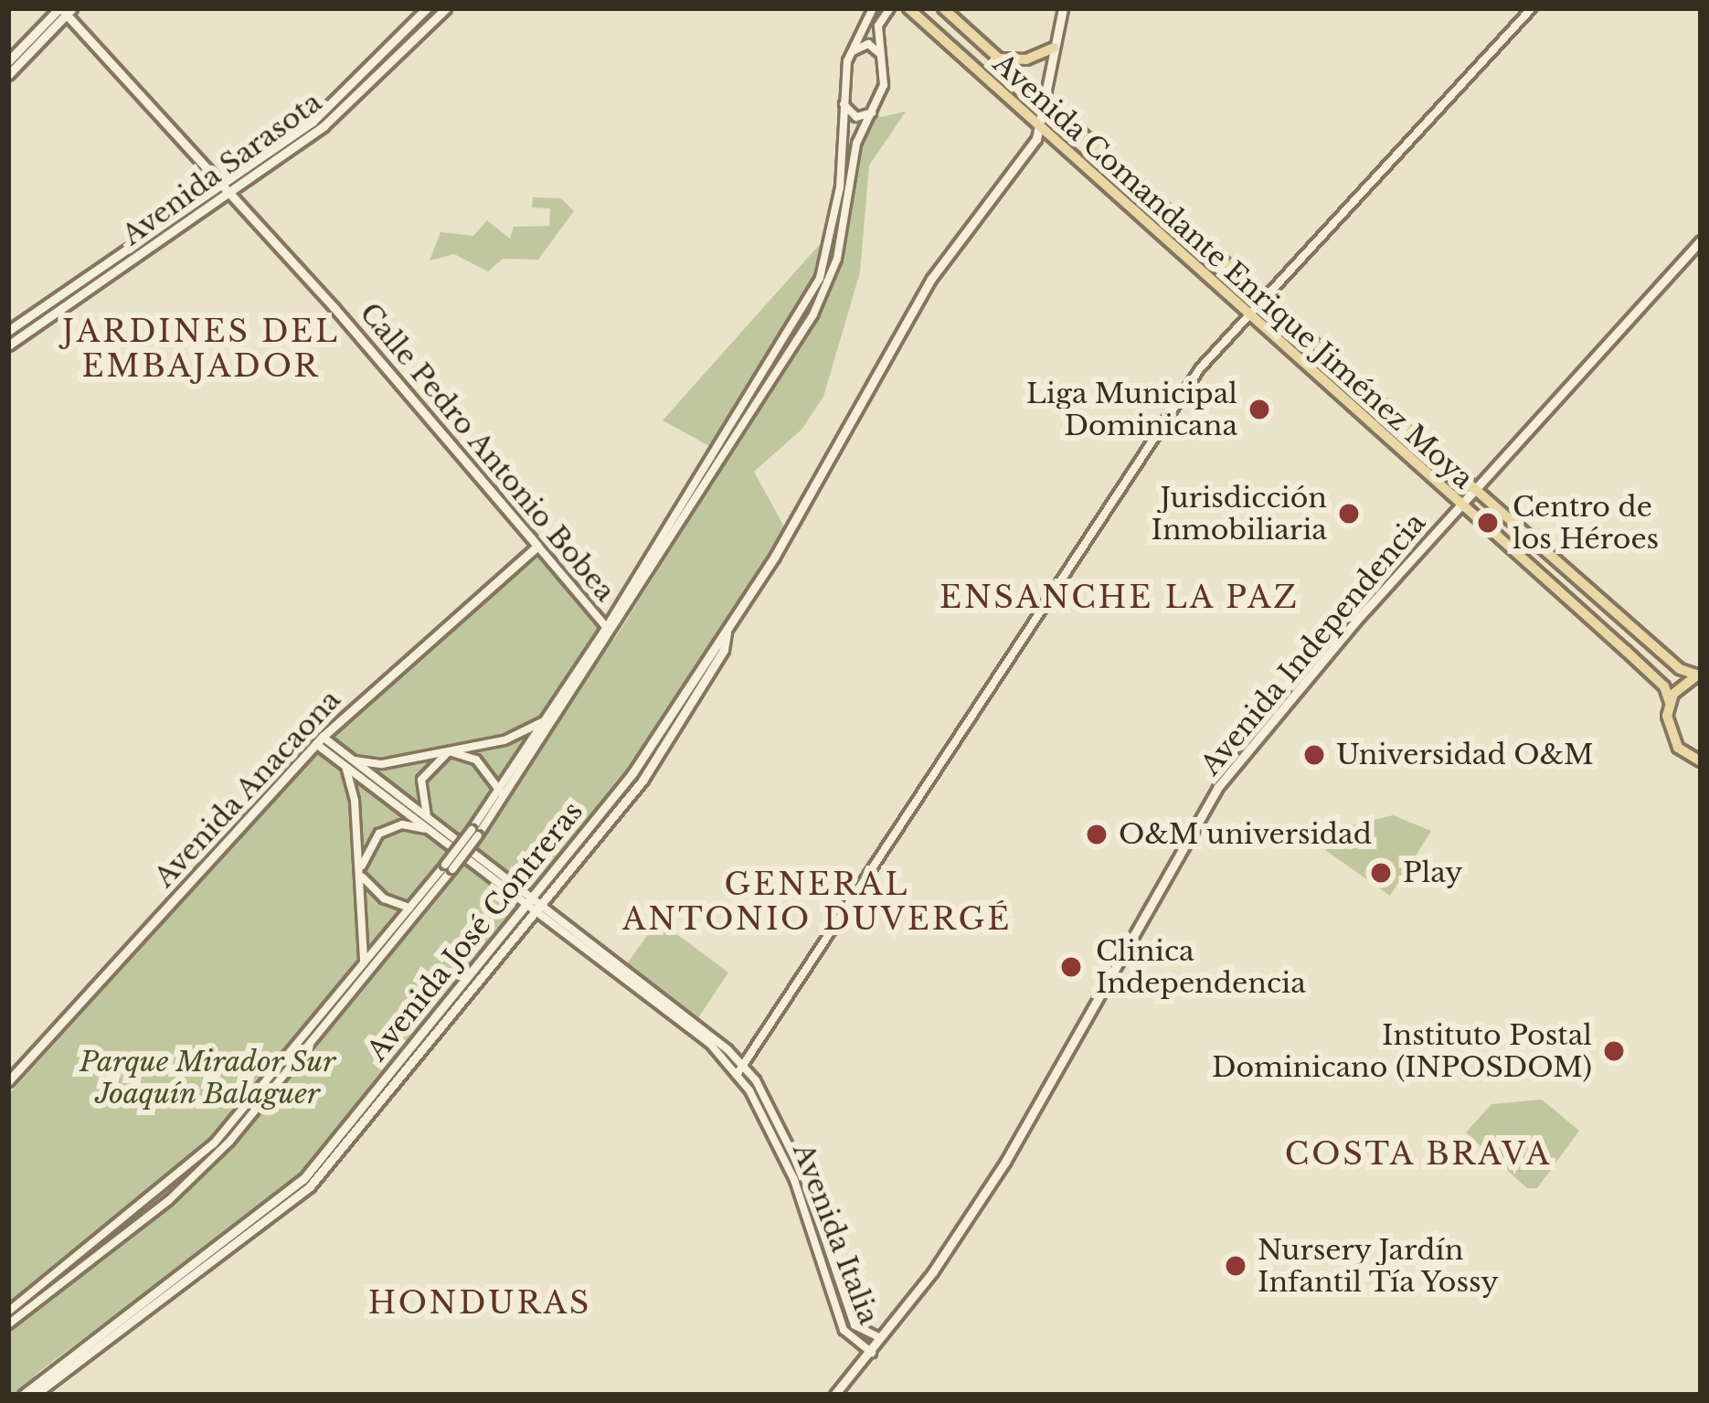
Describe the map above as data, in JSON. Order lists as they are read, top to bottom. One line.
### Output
{"streets":{"main road":["Avenida Sarasota","Avenida Comandante Enrique Jiménez Moya","Calle Pedro Antonio Bobea","Avenida Independencia","Avenida Anacaona","Avenida José Contreras"],"street":["Avenida Italia"]},"crossings":[["Avenida Sarasota","Calle Pedro Antonio Bobea"],["Avenida Comandante Enrique Jiménez Moya","Avenida Independencia"],["Avenida Comandante Enrique Jiménez Moya","Avenida José Contreras"],["Calle Pedro Antonio Bobea","Avenida Anacaona"],["Avenida Independencia","Avenida Italia"],["Avenida Anacaona","Avenida Italia"],["Avenida José Contreras","Avenida Italia"]],"districts":["JARDINES DEL EMBAJADOR","ENSANCHE LA PAZ","GENERAL ANTONIO DUVERGÉ","COSTA BRAVA","HONDURAS"],"parks":["Parque Mirador Sur Joaquín Balaguer"],"places":["Liga Municipal Dominicana","Jurisdicción Inmobiliaria","Centro de los Héroes","Universidad O&M","O&M universidad","Play","Clinica Independencia","Instituto Postal Dominicano (INPOSDOM)","Nursery Jardín Infantil Tía Yossy"]}
